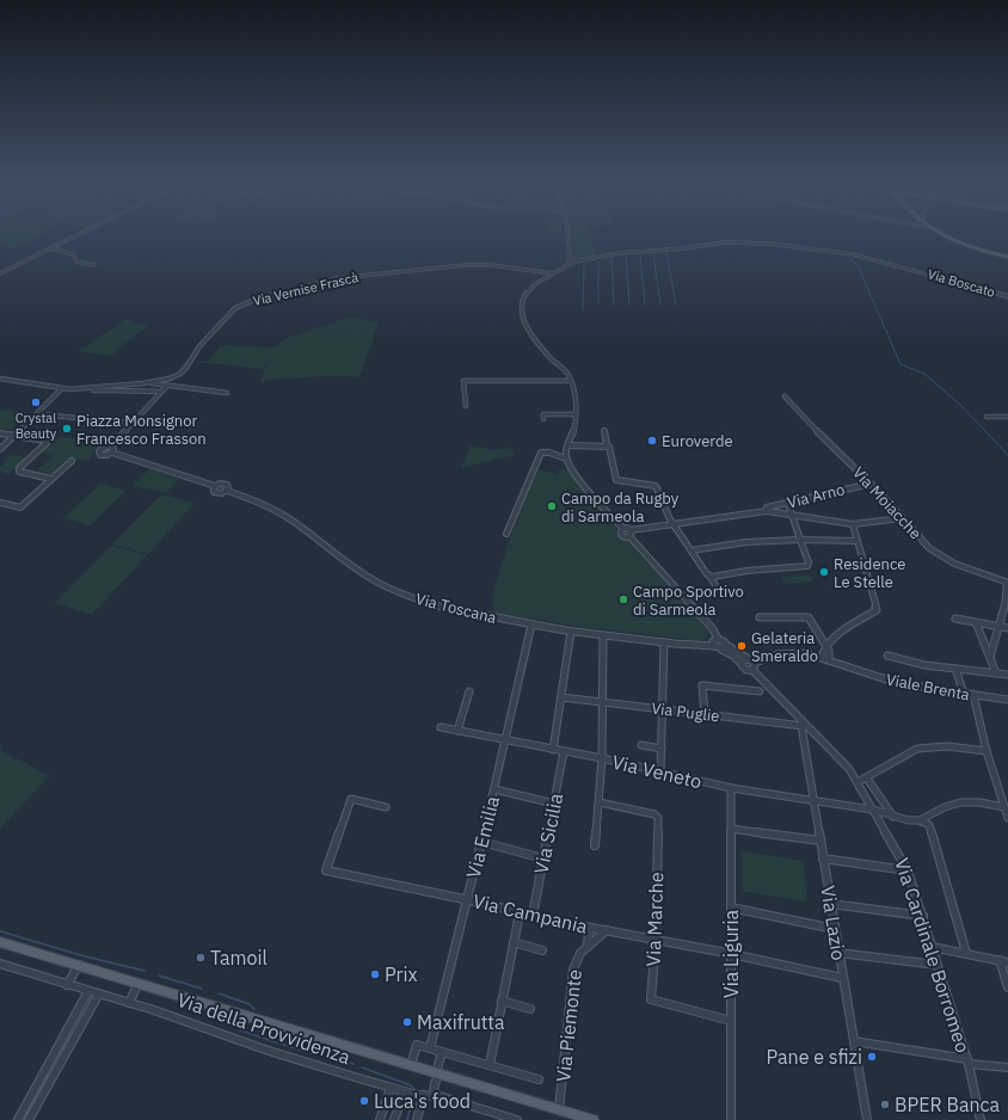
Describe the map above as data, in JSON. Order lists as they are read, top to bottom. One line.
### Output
{"streets":{"main road":["Via della Provvidenza"],"street":["Via Boscato","Via Vernise Frascà","Via Arno","Via Moiacche","Via Toscana","Viale Brenta","Via Puglie","Via Veneto","Via Sicilia","Via Emilia","Via Campania","Via Marche","Via Lazio","Via Liguria","Via Cardinale Borromeo","Via Piemonte"]},"crossings":[["Via Arno","Via Moiacche"],["Via Toscana","Via Emilia"],["Via Toscana","Via Cardinale Borromeo"],["Viale Brenta","Via Cardinale Borromeo"],["Via Puglie","Via Lazio"],["Via Puglie","Via Cardinale Borromeo"],["Via Veneto","Via Sicilia"],["Via Veneto","Via Emilia"],["Via Veneto","Via Lazio"],["Via Veneto","Via Liguria"],["Via Veneto","Via Cardinale Borromeo"],["Via Sicilia","Via Campania"],["Via Emilia","Via Campania"],["Via Campania","Via Marche"],["Via Campania","Via Lazio"],["Via Campania","Via Liguria"],["Via Campania","Via Piemonte"],["Via Marche","Via Liguria"],["Via Lazio","Via Cardinale Borromeo"],["Via Piemonte","Via della Provvidenza"]],"places":["Crystal Beauty","Piazza Monsignor Francesco Frasson","Euroverde","Campo da Rugby di Sarmeola","Residence Le Stelle","Campo Sportivo di Sarmeola","Gelateria Smeraldo","Tamoil","Prix","Maxifrutta","Pane e sfizi","Luca's food","BPER Banca"]}
